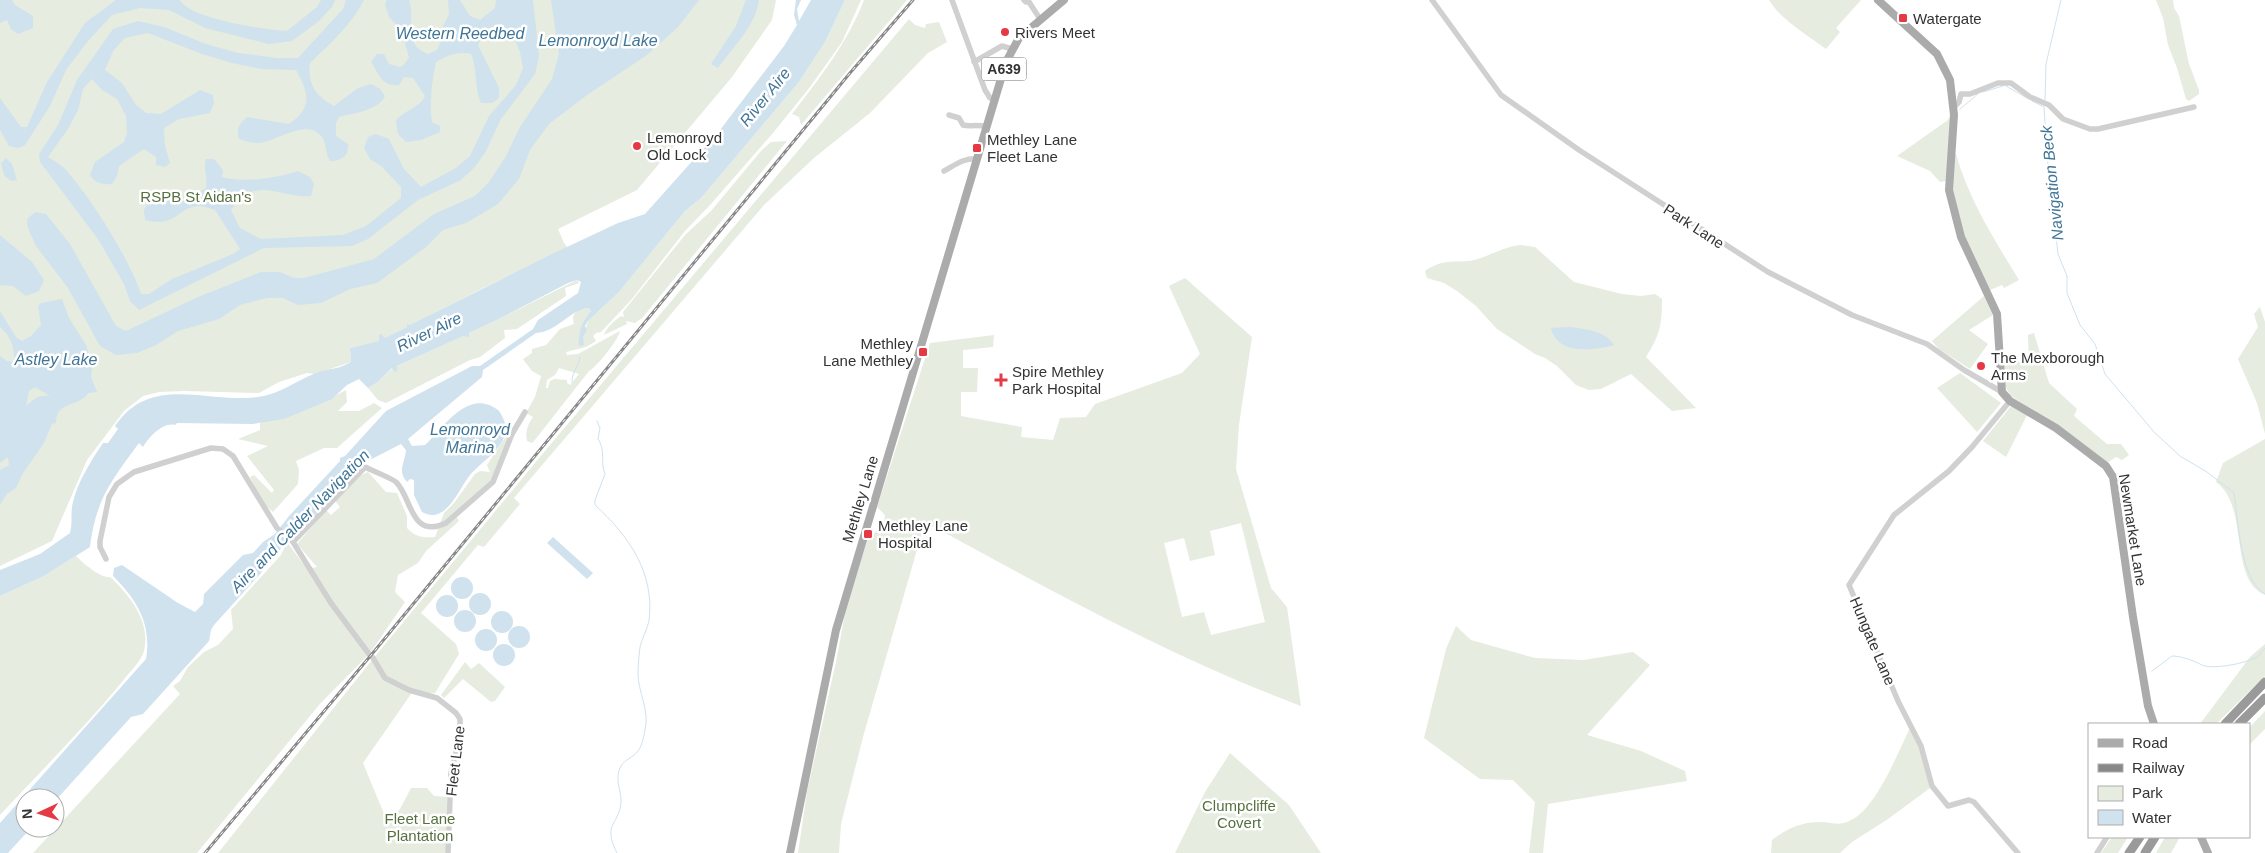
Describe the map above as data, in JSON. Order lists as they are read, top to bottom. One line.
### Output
{"streets":{"main road":["A639","Methley Lane","Newmarket Lane"],"street":["Park Lane","Hungate Lane","Fleet Lane"]},"crossings":[["A639","Methley Lane"],["Park Lane","Newmarket Lane"],["Newmarket Lane","Hungate Lane"]],"water":["Western Reedbed","Lemonroyd Lake","River Aire","Navigation Beck","Astley Lake","Lemonroyd Marina","Aire and Calder Navigation"],"parks":["RSPB St Aidan's","Clumpcliffe Covert","Fleet Lane Plantation"],"places":{"transit":["Watergate","Methley Lane Fleet Lane","Methley Lane Methley","Methley Lane Hospital"],"other":["Rivers Meet","Lemonroyd Old Lock","The Mexborough Arms"],"health":["Spire Methley Park Hospital"]},"legend":["Road","Railway","Park","Water"],"north":"left"}
